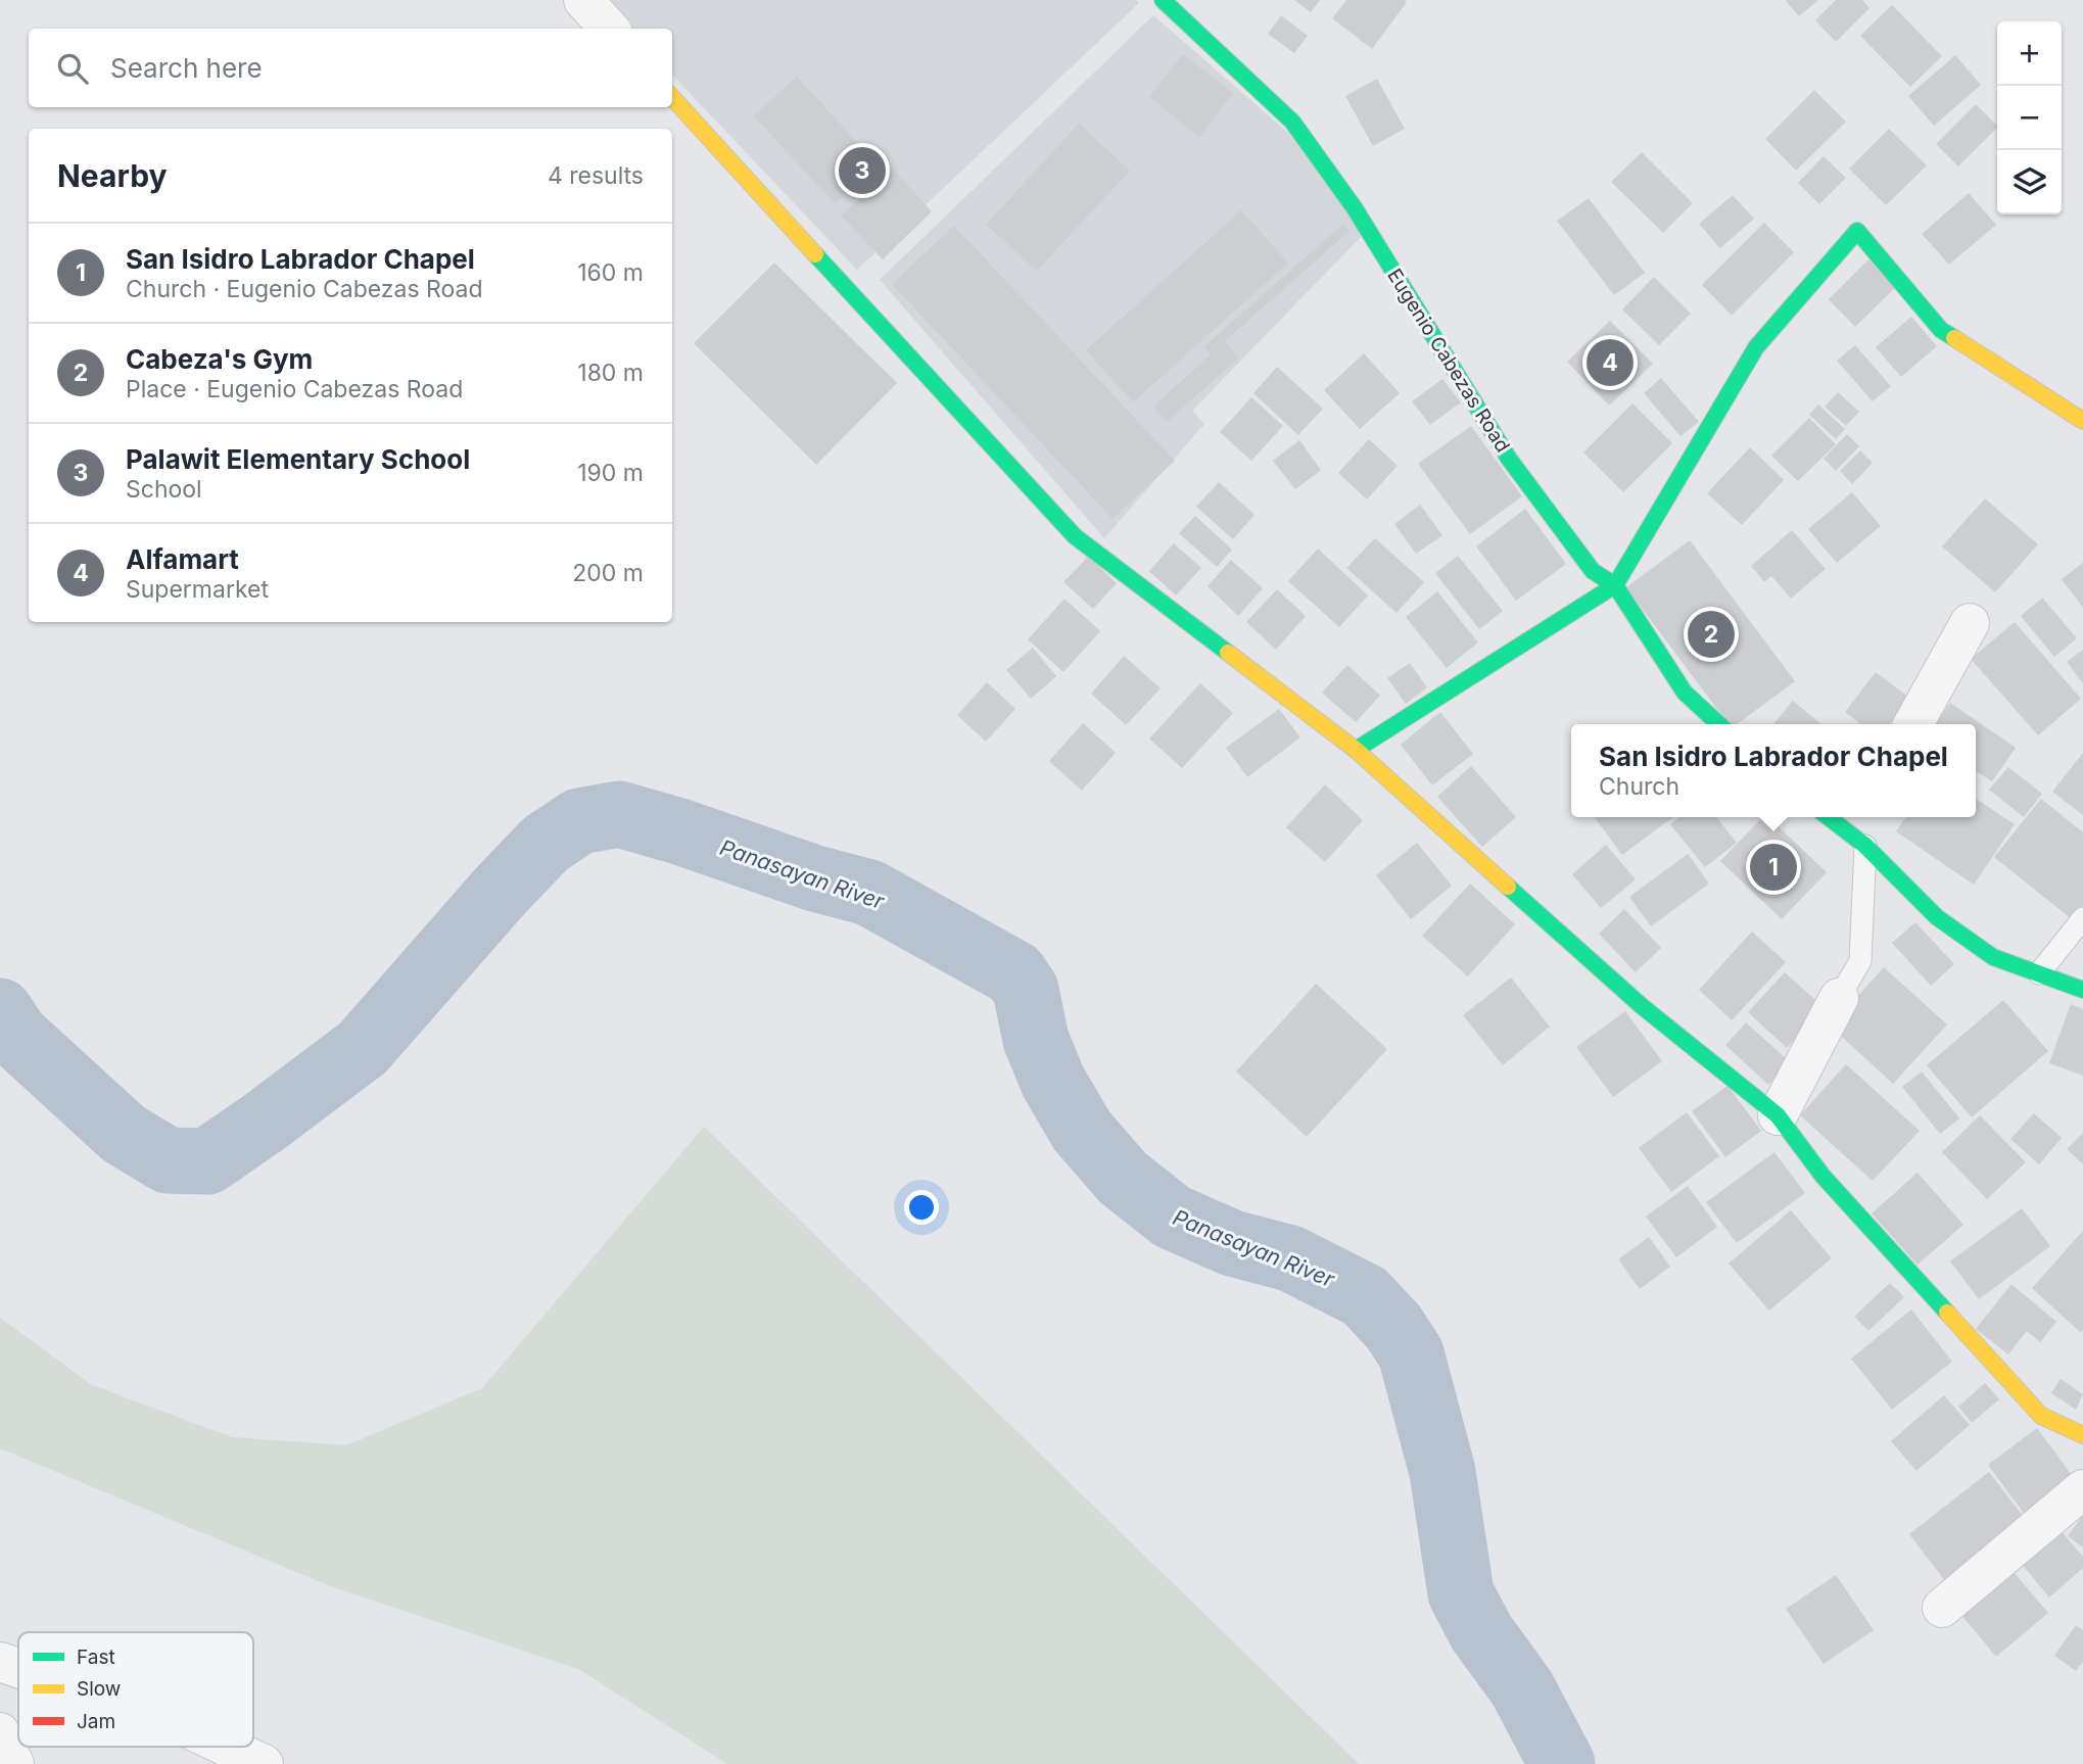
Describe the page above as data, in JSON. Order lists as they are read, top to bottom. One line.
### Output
{"streets":{"street":["Eugenio Cabezas Road"]},"water":["Panasayan River"],"legend":["Fast","Slow","Jam"],"page":{"map_buttons":["+","−"],"search":"Search here","heading":["Nearby","4 results"],"pins":["3","4","2","1"],"list":[{"mark":"1","name":"San Isidro Labrador Chapel","note":"Church · Eugenio Cabezas Road","value":"160 m"},{"mark":"2","name":"Cabeza's Gym","note":"Place · Eugenio Cabezas Road","value":"180 m"},{"mark":"3","name":"Palawit Elementary School","note":"School","value":"190 m"},{"mark":"4","name":"Alfamart","note":"Supermarket","value":"200 m"}],"popup":["San Isidro Labrador Chapel","Church"]}}
